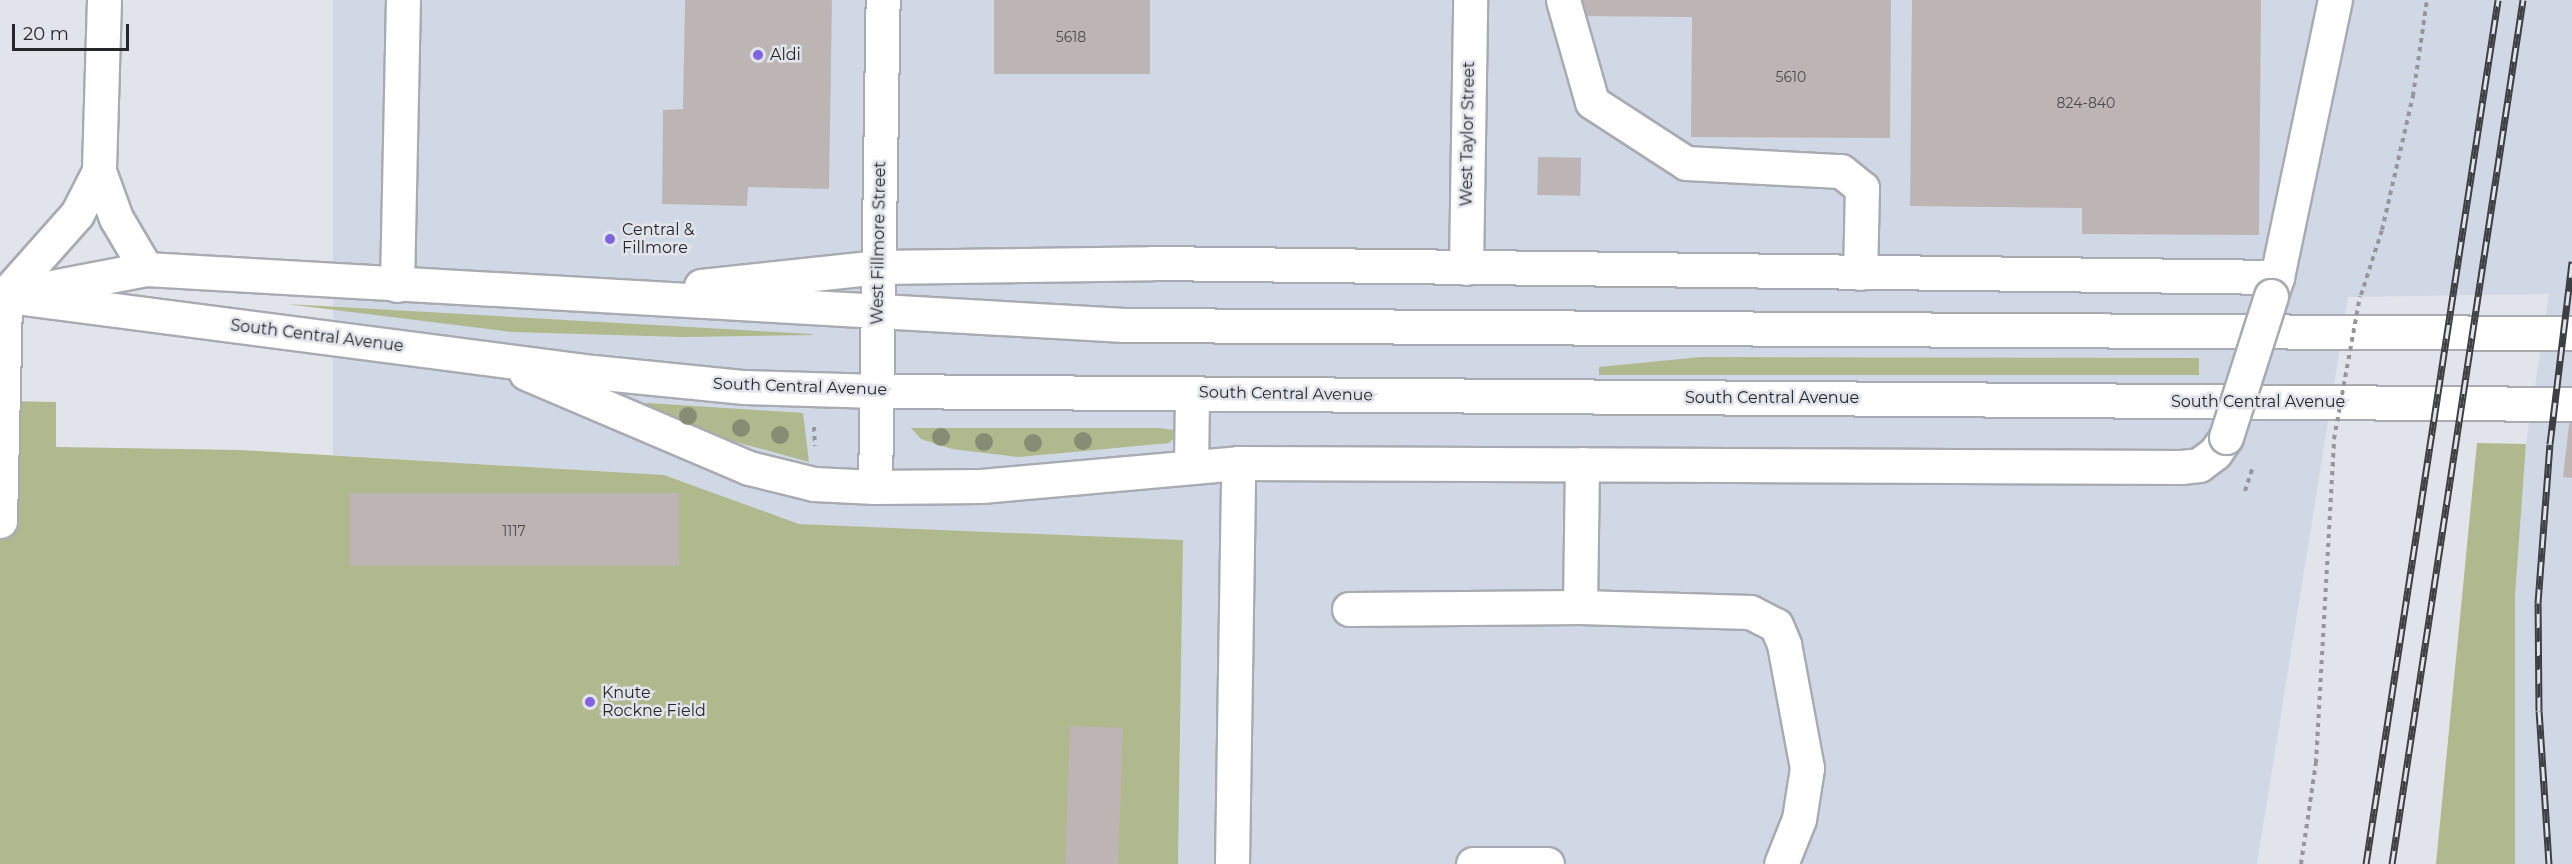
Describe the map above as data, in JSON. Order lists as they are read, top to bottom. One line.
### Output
{"streets":{"main road":["West Taylor Street","West Fillmore Street","South Central Avenue"]},"crossings":[["West Fillmore Street","South Central Avenue"]],"places":["Aldi","Central & Fillmore","Knute Rockne Field"],"house_numbers":["5618","5610","824-840","1117"],"scale_bar":"20 m"}
